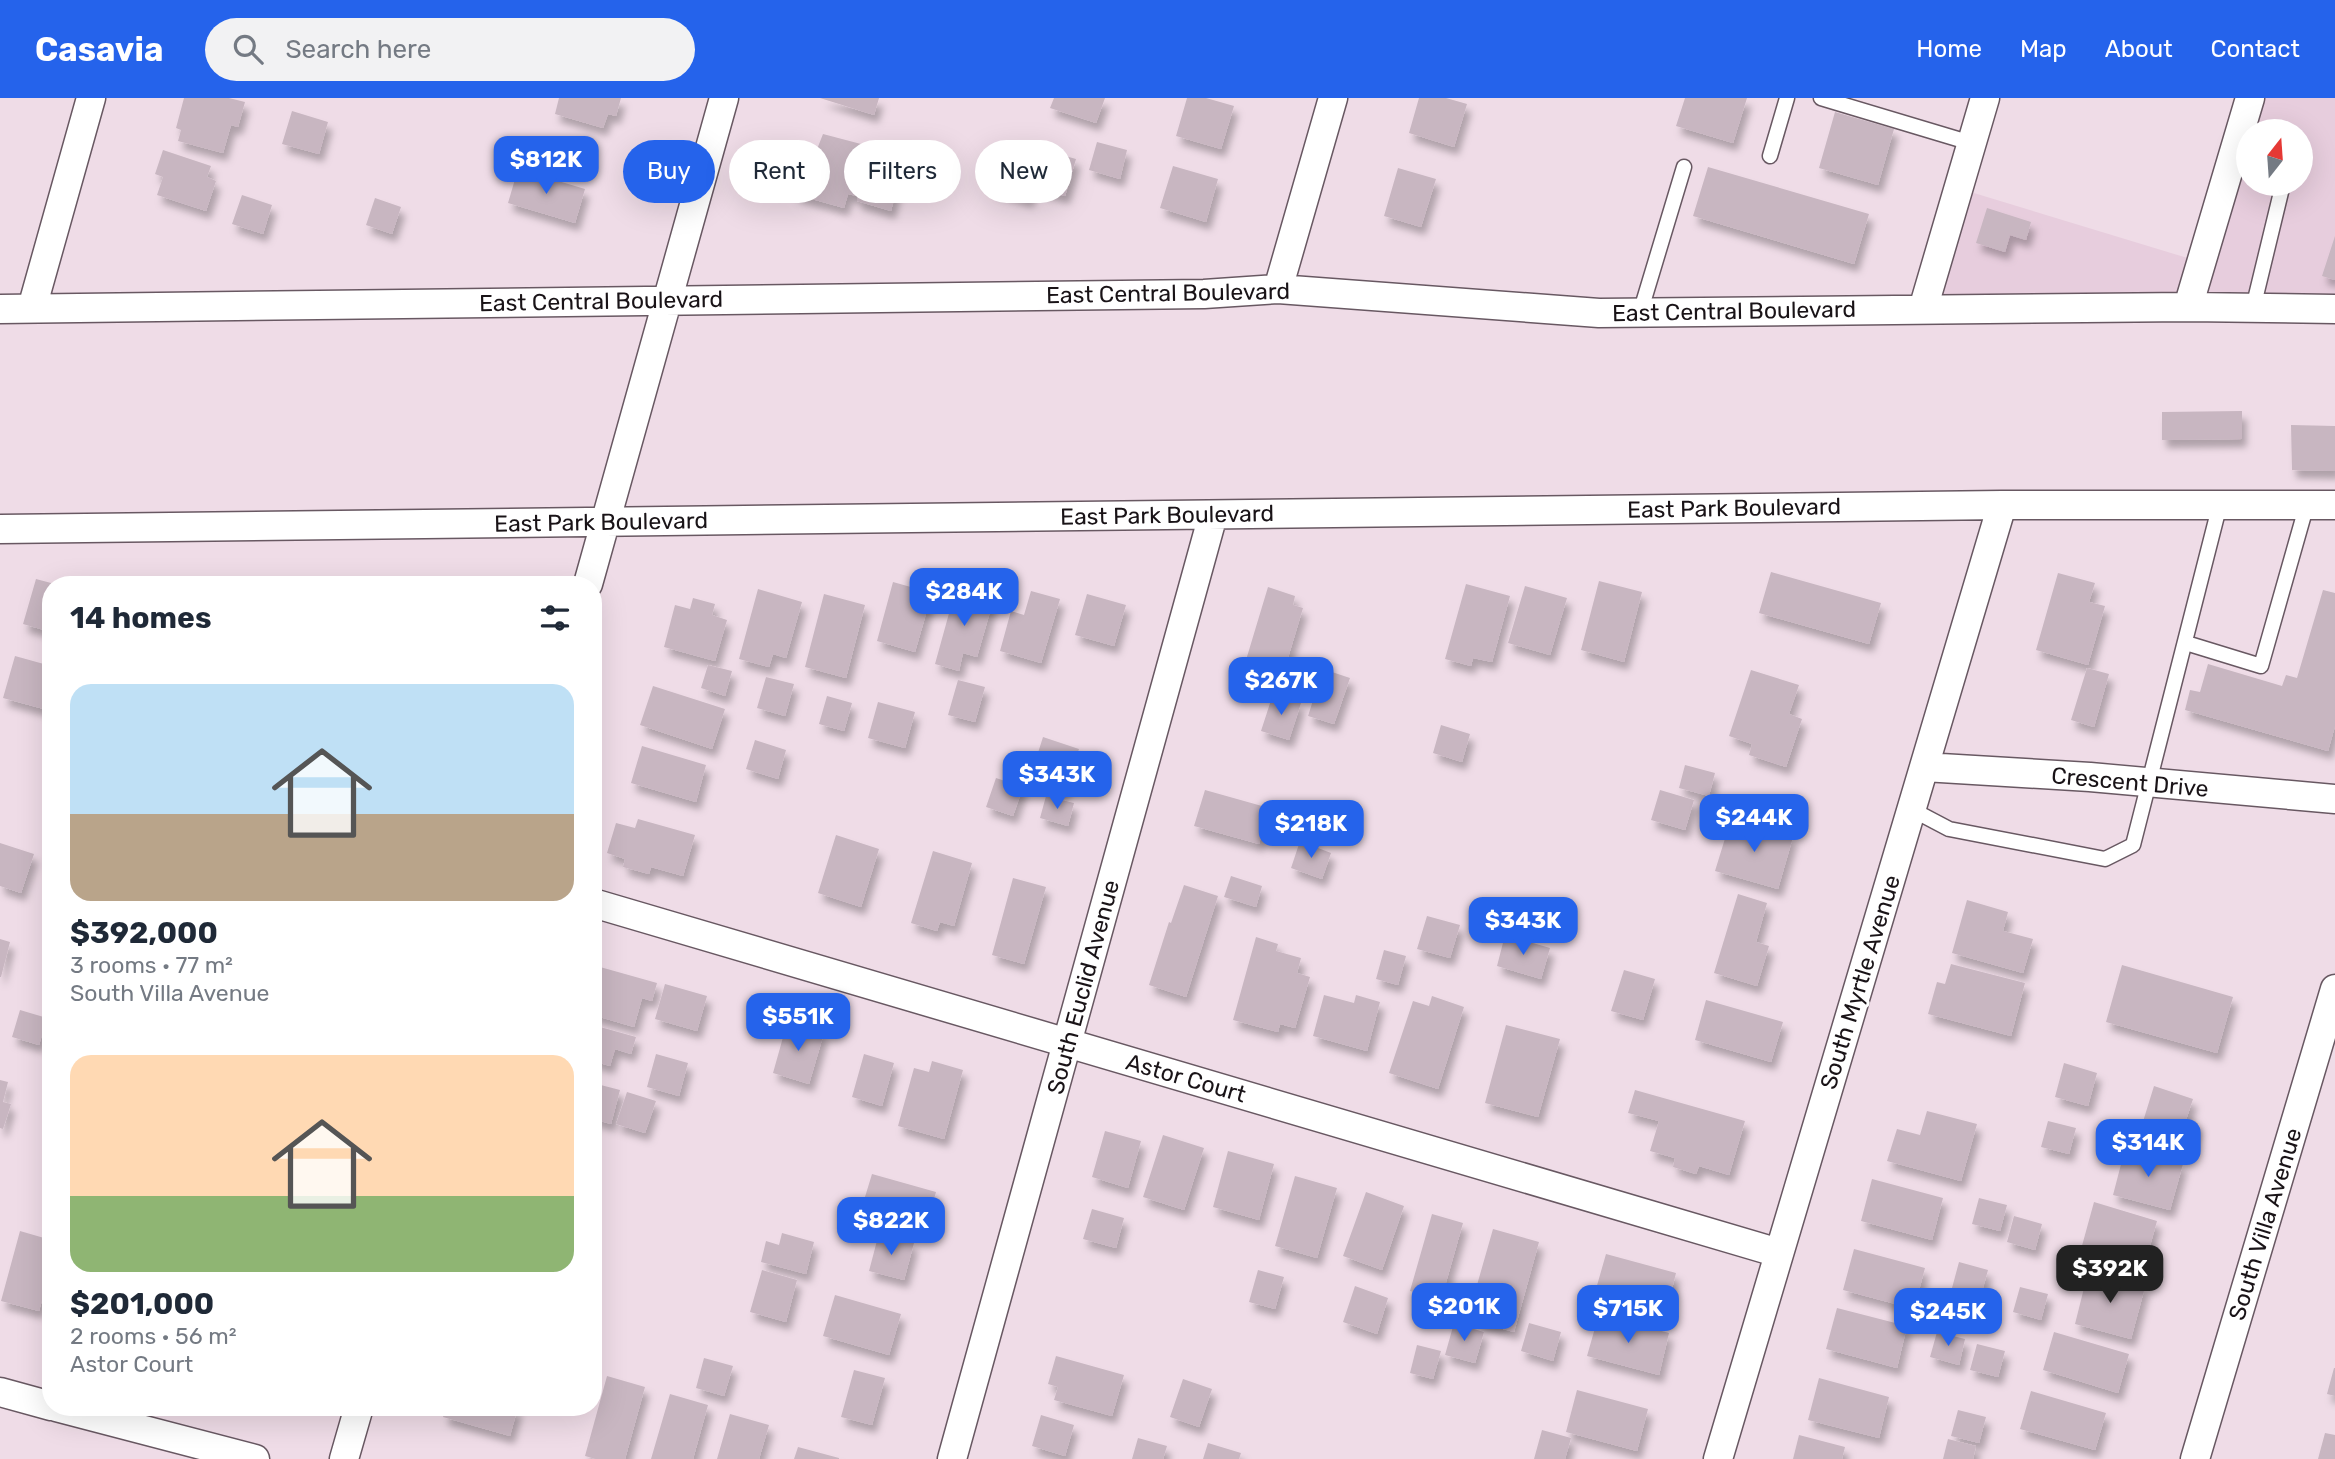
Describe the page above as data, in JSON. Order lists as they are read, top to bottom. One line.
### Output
{"streets":{"street":["East Central Boulevard","East Park Boulevard","Crescent Drive","South Myrtle Avenue","South Euclid Avenue","Astor Court","South Villa Avenue"]},"crossings":[["East Park Boulevard","South Myrtle Avenue"],["East Park Boulevard","South Euclid Avenue"],["Crescent Drive","South Myrtle Avenue"],["South Myrtle Avenue","Astor Court"],["South Euclid Avenue","Astor Court"]],"north":"top","page":{"header":"Casavia","search":"Search here","nav":["Home","Map","About","Contact"],"price":["$812K","$284K","$267K","$343K","$244K","$218K","$343K","$551K","$314K","$822K","$392K","$201K","$715K","$245K"],"chip":["Buy","Rent","Filters","New"],"heading":"14 homes","list":[{"name":"$392,000","note":"3 rooms · 77 m² · South Villa Avenue"},{"name":"$201,000","note":"2 rooms · 56 m² · Astor Court"}]}}
